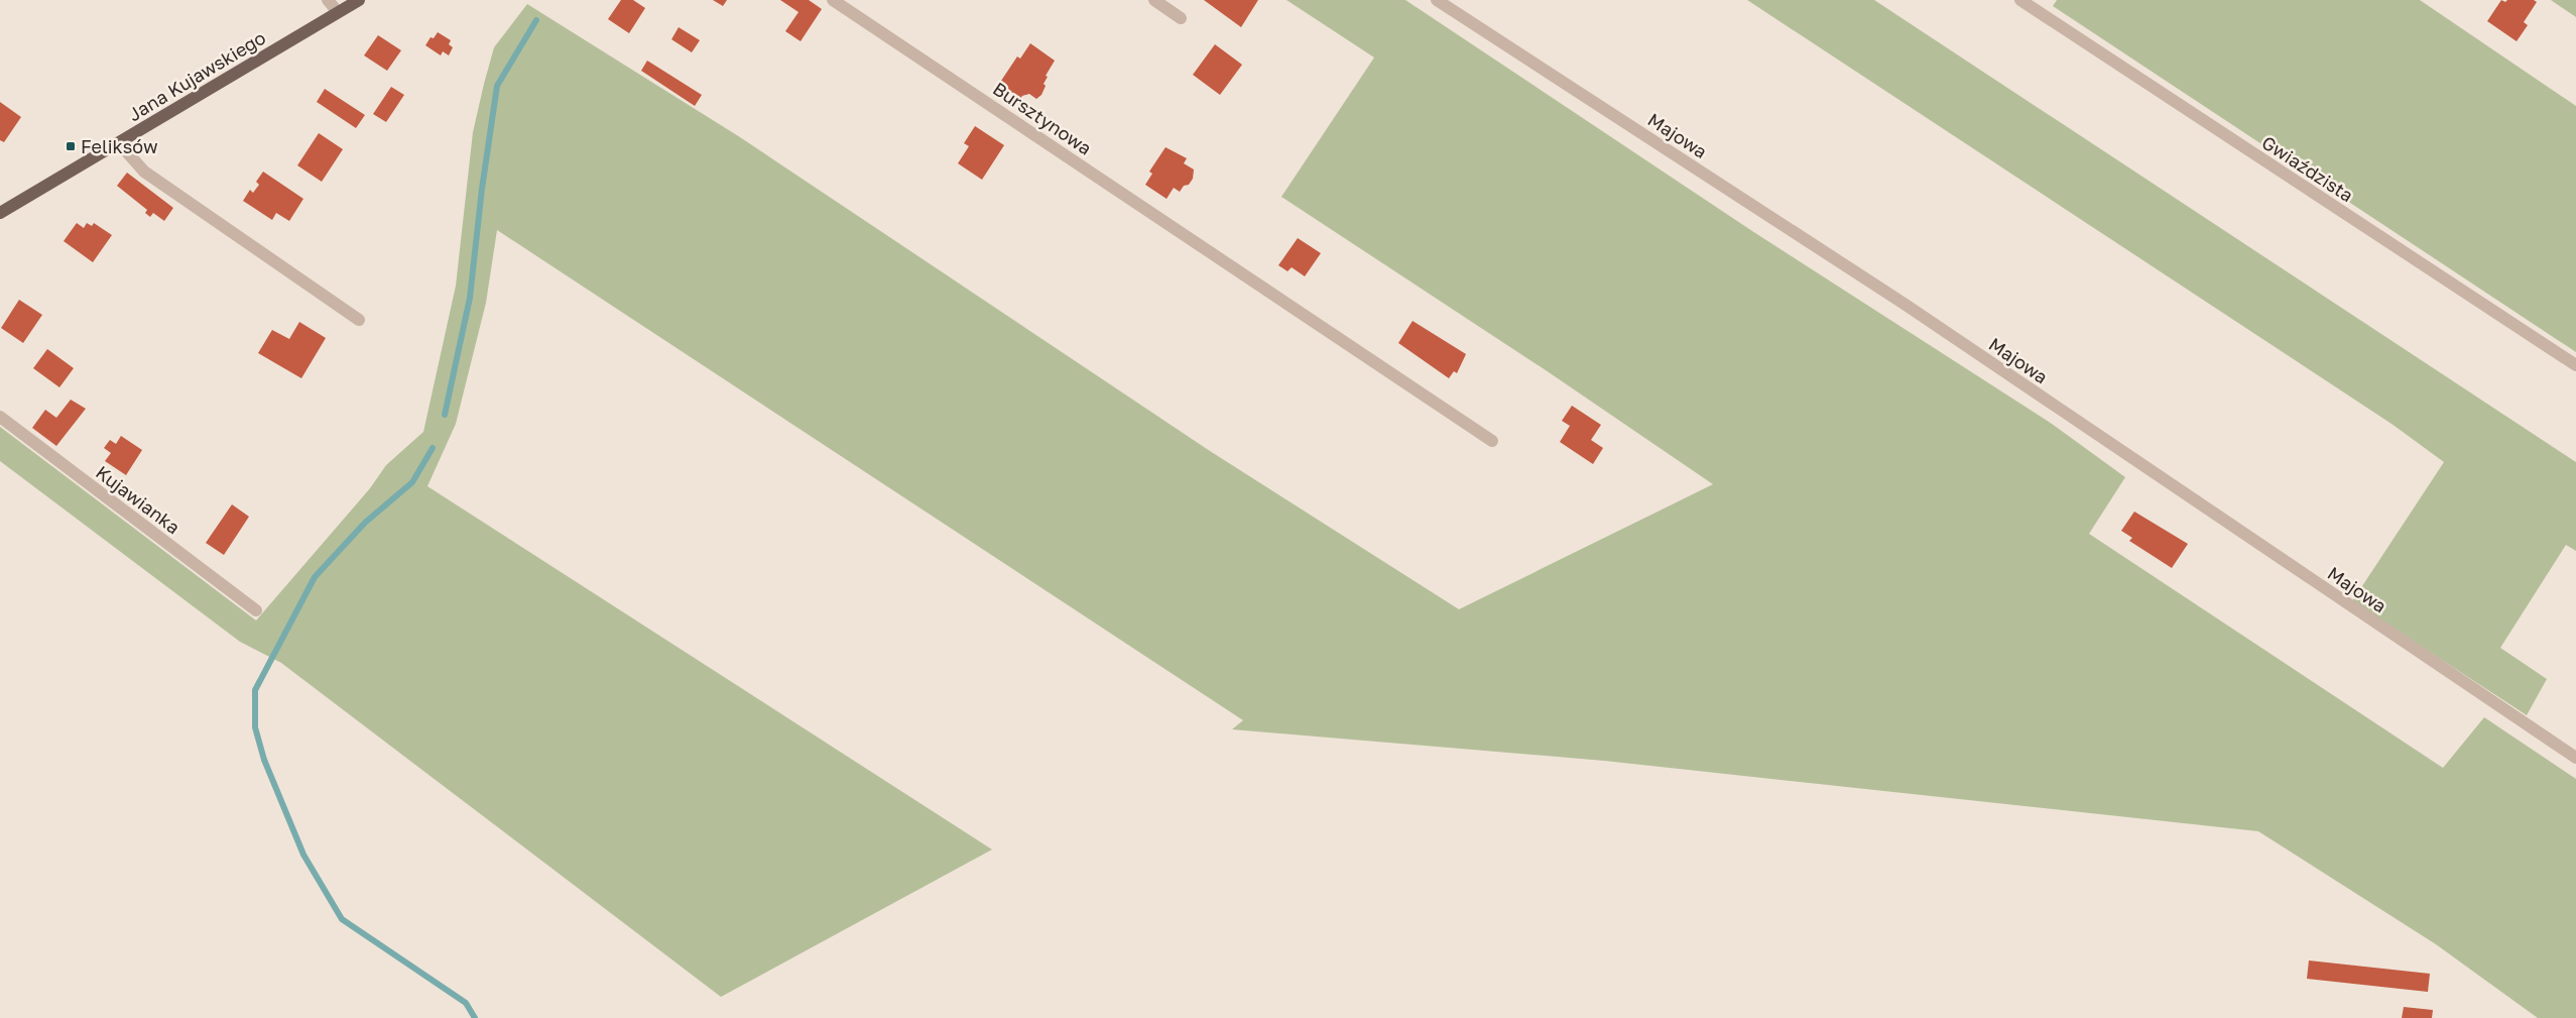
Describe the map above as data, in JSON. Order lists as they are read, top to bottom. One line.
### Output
{"streets":{"main road":["Jana Kujawskiego"],"street":["Bursztynowa","Majowa","Gwiaździsta","Kujawianka"]},"places":{"transit":["Feliksów"]}}
